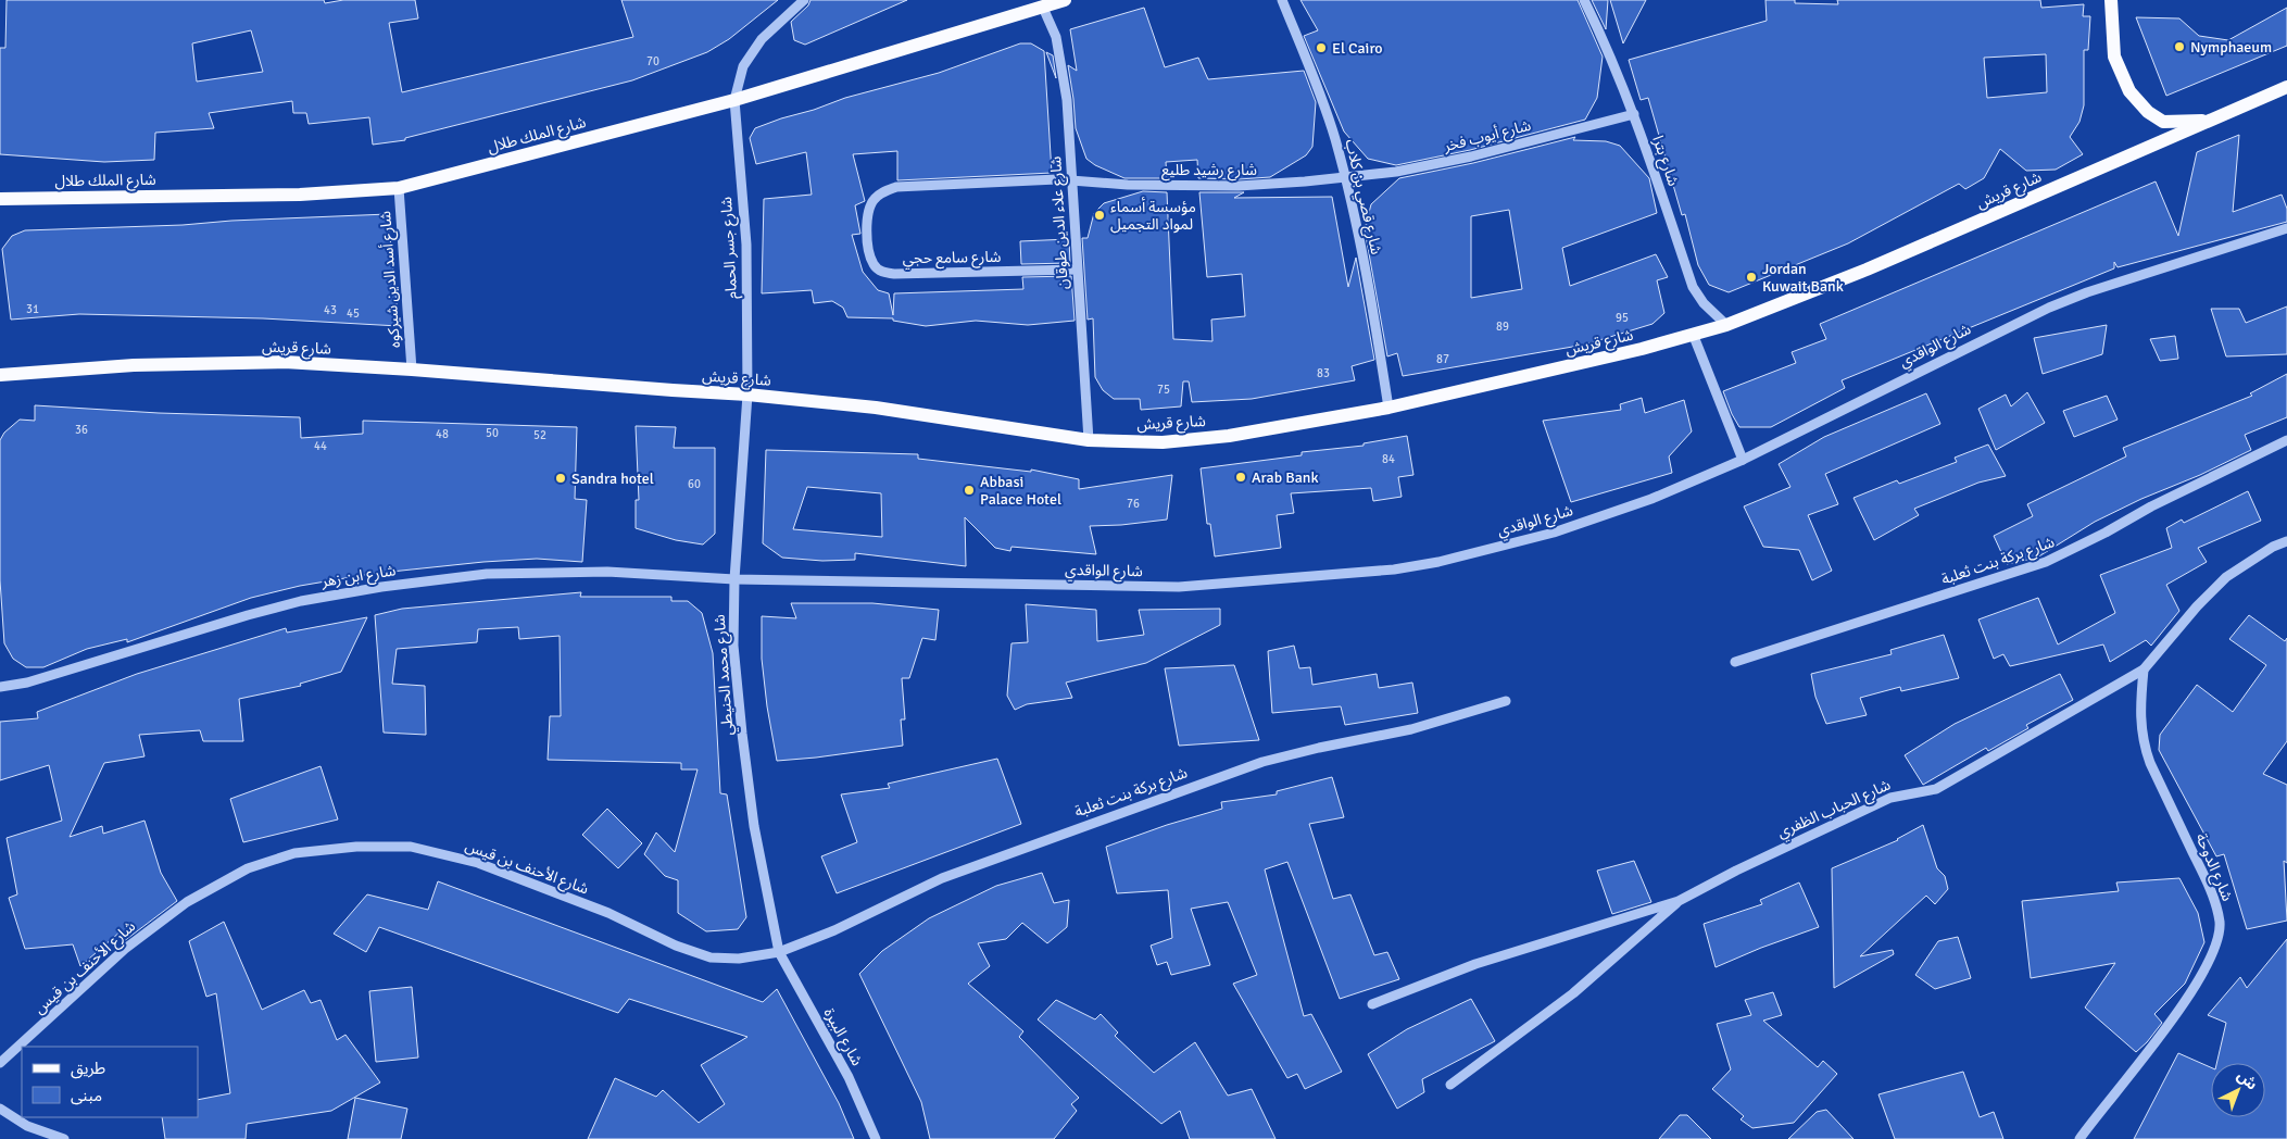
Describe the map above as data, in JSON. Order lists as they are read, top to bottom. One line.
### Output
{"streets":{"main road":["شارع الملك طلال","شارع قريش"],"street":["شارع أيوب فخر","شارع بترا","شارع رشيد طليع","شارع قصي بن كلاب","شارع علاء الدين طوقان","شارع جسر الحمام","شارع سامع حجي","شارع أسد الدين شيركوه","شارع الواقدي","شارع بركة بنت ثعلبة","شارع ابن زهر","شارع محمد الحنيطي","شارع الحباب الظفري","شارع الأحنف بن قيس","شارع الدوحة","شارع البيرة"]},"crossings":[["شارع الملك طلال","شارع علاء الدين طوقان"],["شارع الملك طلال","شارع جسر الحمام"],["شارع الملك طلال","شارع أسد الدين شيركوه"],["شارع أيوب فخر","شارع بترا"],["شارع أيوب فخر","شارع رشيد طليع"],["شارع أيوب فخر","شارع قصي بن كلاب"],["شارع بترا","شارع قريش"],["شارع رشيد طليع","شارع قصي بن كلاب"],["شارع رشيد طليع","شارع علاء الدين طوقان"],["شارع رشيد طليع","شارع سامع حجي"],["شارع قريش","شارع قصي بن كلاب"],["شارع قريش","شارع علاء الدين طوقان"],["شارع قريش","شارع جسر الحمام"],["شارع قريش","شارع أسد الدين شيركوه"],["شارع قريش","شارع محمد الحنيطي"],["شارع علاء الدين طوقان","شارع سامع حجي"],["شارع جسر الحمام","شارع محمد الحنيطي"],["شارع الواقدي","شارع ابن زهر"],["شارع الواقدي","شارع محمد الحنيطي"],["شارع بركة بنت ثعلبة","شارع محمد الحنيطي"],["شارع بركة بنت ثعلبة","شارع الأحنف بن قيس"],["شارع بركة بنت ثعلبة","شارع البيرة"],["شارع ابن زهر","شارع محمد الحنيطي"],["شارع محمد الحنيطي","شارع الأحنف بن قيس"],["شارع محمد الحنيطي","شارع البيرة"],["شارع الحباب الظفري","شارع الدوحة"],["شارع الأحنف بن قيس","شارع البيرة"]],"places":["Nymphaeum","El Cairo","مؤسسة أسماء لمواد التجميل","Jordan Kuwait Bank","Arab Bank","Sandra hotel","Abbasi Palace Hotel"],"house_numbers":["70","31","43","45","95","89","87","83","75","36","50","48","52","44","84","60","76"],"legend":["طريق","مبنى"],"north":"top right"}
